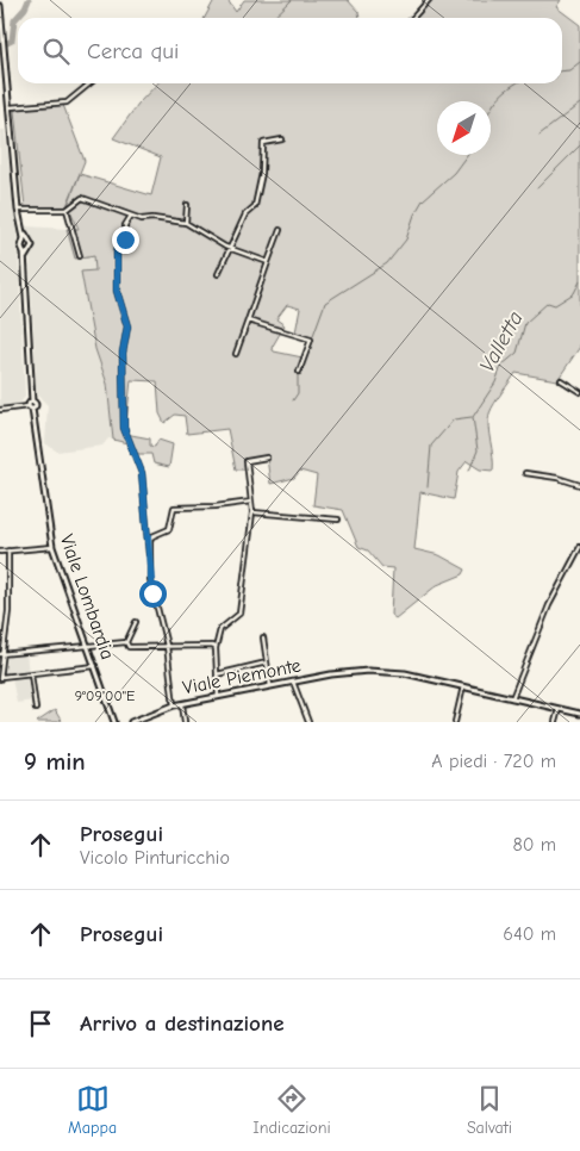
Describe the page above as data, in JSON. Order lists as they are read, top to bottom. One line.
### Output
{"streets":{"main road":["Viale Lombardia","Viale Piemonte"]},"water":["Valletta"],"north":"bottom left","page":{"search":"Cerca qui","heading":["9 min","A piedi · 720 m"],"list":[["Prosegui","Vicolo Pinturicchio","80 m"],["Prosegui","640 m"],"Arrivo a destinazione"],"nav":["Mappa","Indicazioni","Salvati"]},"coordinates":["9°09'00\"E"]}
